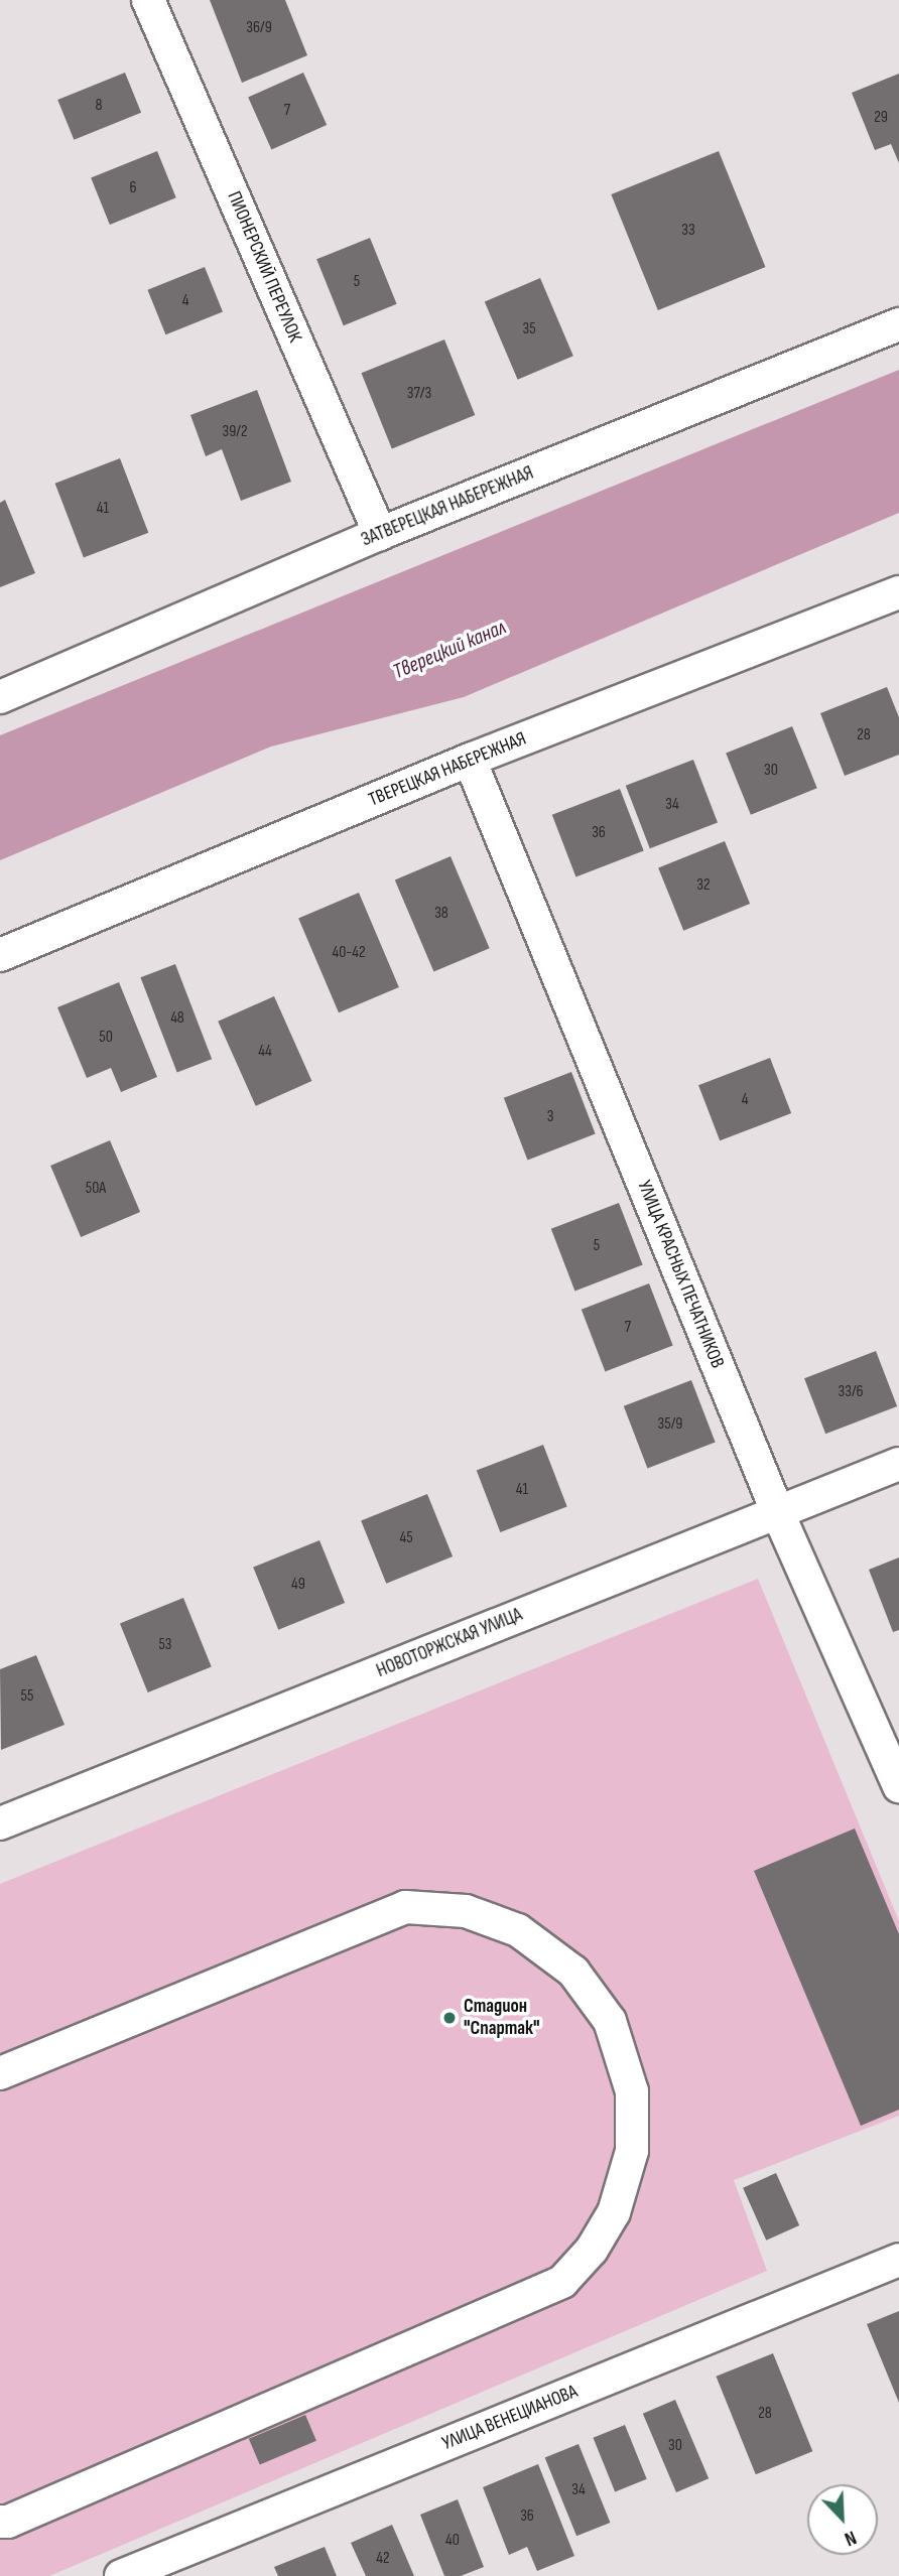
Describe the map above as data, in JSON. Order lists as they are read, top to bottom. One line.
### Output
{"streets":{"street":["ПИОНЕРСКИЙ ПЕРЕУЛОК","ЗАТВЕРЕЦКАЯ НАБЕРЕЖНАЯ","ТВЕРЕЦКАЯ НАБЕРЕЖНАЯ","УЛИЦА КРАСНЫХ ПЕЧАТНИКОВ","НОВОТОРЖСКАЯ УЛИЦА","УЛИЦА ВЕНЕЦИАНОВА"]},"crossings":[["ПИОНЕРСКИЙ ПЕРЕУЛОК","ЗАТВЕРЕЦКАЯ НАБЕРЕЖНАЯ"],["ТВЕРЕЦКАЯ НАБЕРЕЖНАЯ","УЛИЦА КРАСНЫХ ПЕЧАТНИКОВ"],["УЛИЦА КРАСНЫХ ПЕЧАТНИКОВ","НОВОТОРЖСКАЯ УЛИЦА"]],"water":["Тверецкий канал"],"places":["Стадион \"Спартак\""],"house_numbers":["36/9","8","7","29","6","33","5","4","35","37/3","39/2","41","28","30","34","36","32","38","40-42","48","50","44","4","3","50А","5","7","33/6","35/9","41","45","49","53","55","28","30","34","36","40","42"],"north":"bottom right"}
